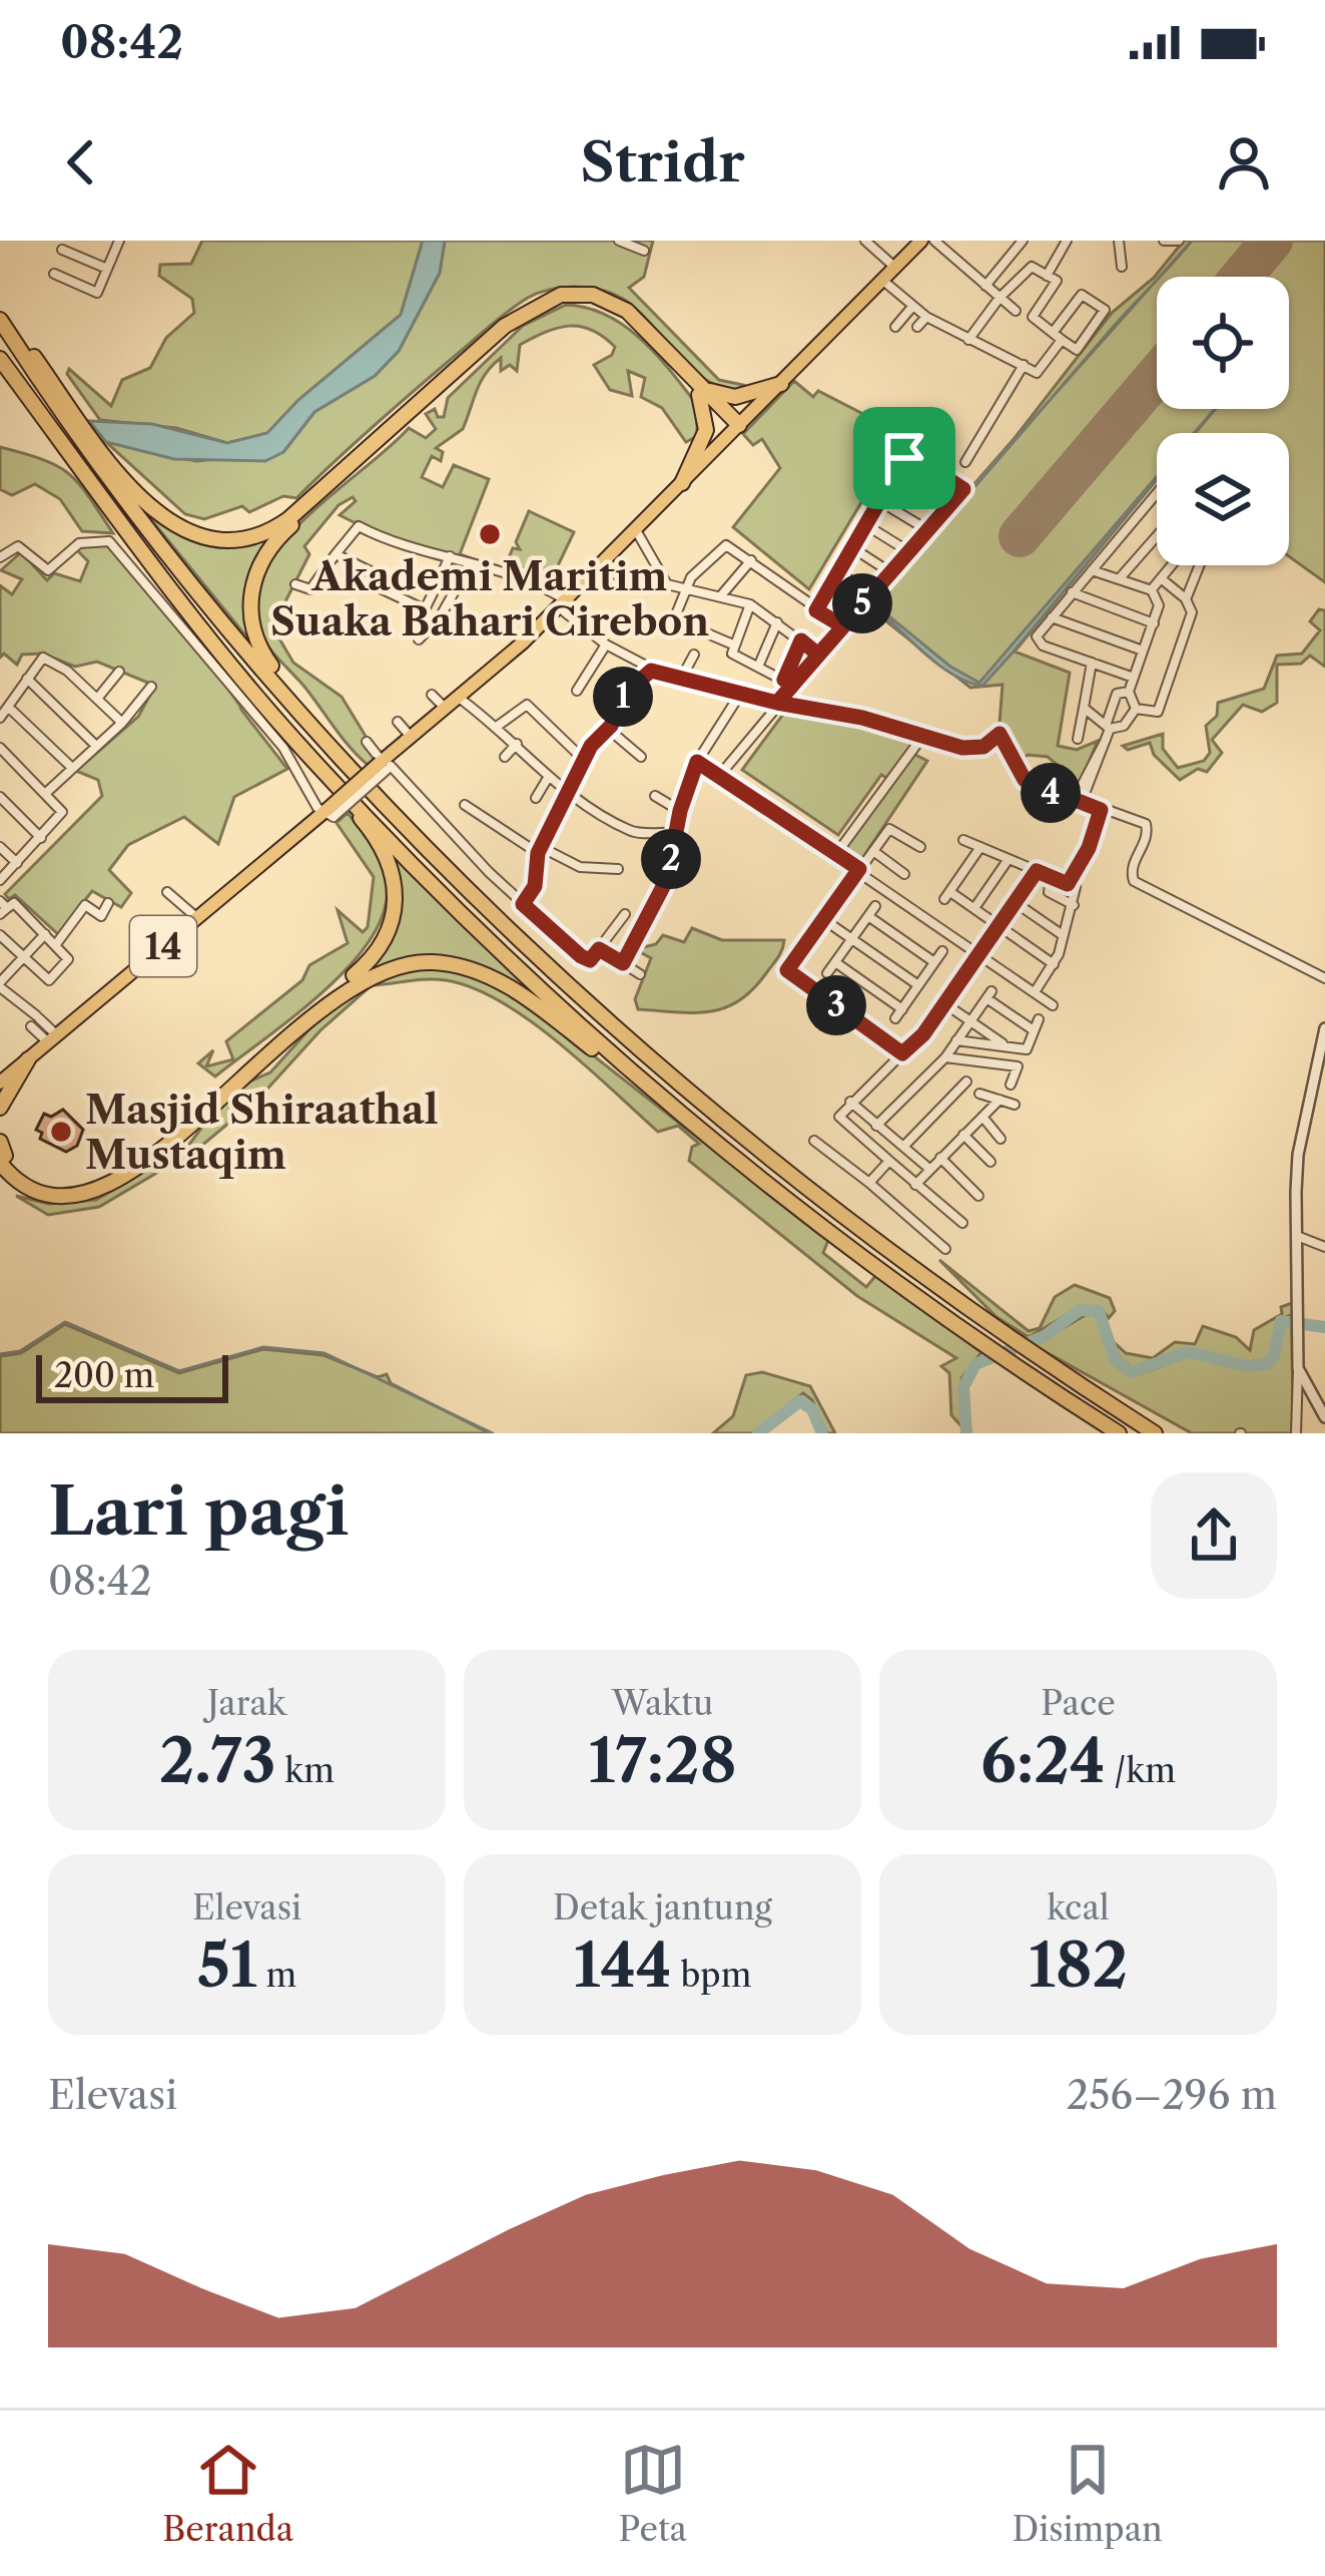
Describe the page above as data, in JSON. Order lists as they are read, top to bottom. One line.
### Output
{"streets":{"highway":["14"]},"places":["Akademi Maritim Suaka Bahari Cirebon","Masjid Shiraathal Mustaqim"],"scale_bar":"200 m","page":{"status":"08:42","header":"Stridr","pins":["5","1","4","2","3"],"scale":"200 m","heading":["Lari pagi","08:42"],"stats":[["Jarak","2.73 km"],["Waktu","17:28"],["Pace","6:24 /km"],["Elevasi","51 m"],["Detak jantung","144 bpm"],["kcal","182"]],"chart":["Elevasi","256–296 m"],"tabs":["Beranda","Peta","Disimpan"]}}
